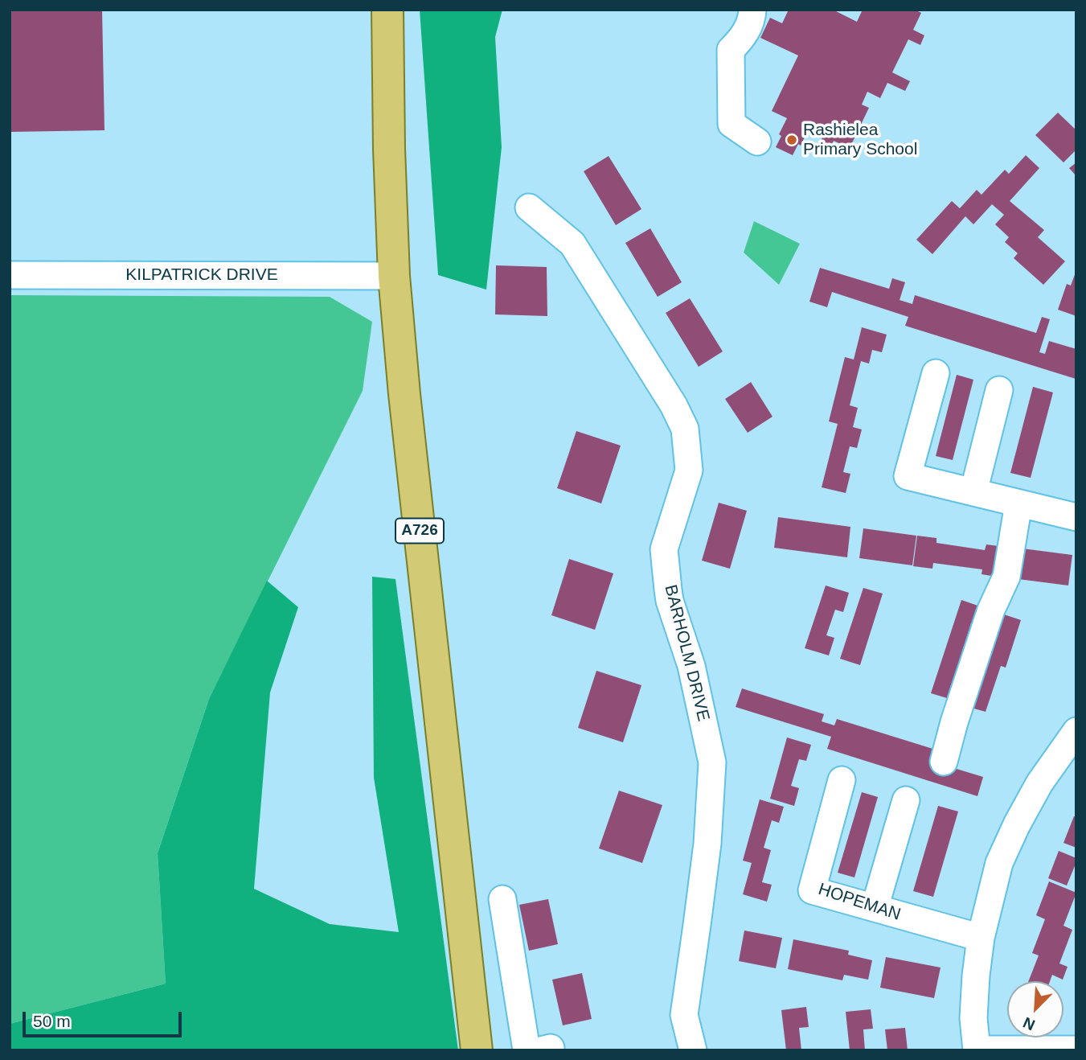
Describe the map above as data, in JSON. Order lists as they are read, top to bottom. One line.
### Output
{"streets":{"main road":["A726"],"street":["KILPATRICK DRIVE","BARHOLM DRIVE","HOPEMAN"]},"crossings":[["KILPATRICK DRIVE","A726"]],"places":["Rashielea Primary School"],"scale_bar":"50 m","north":"bottom left"}
